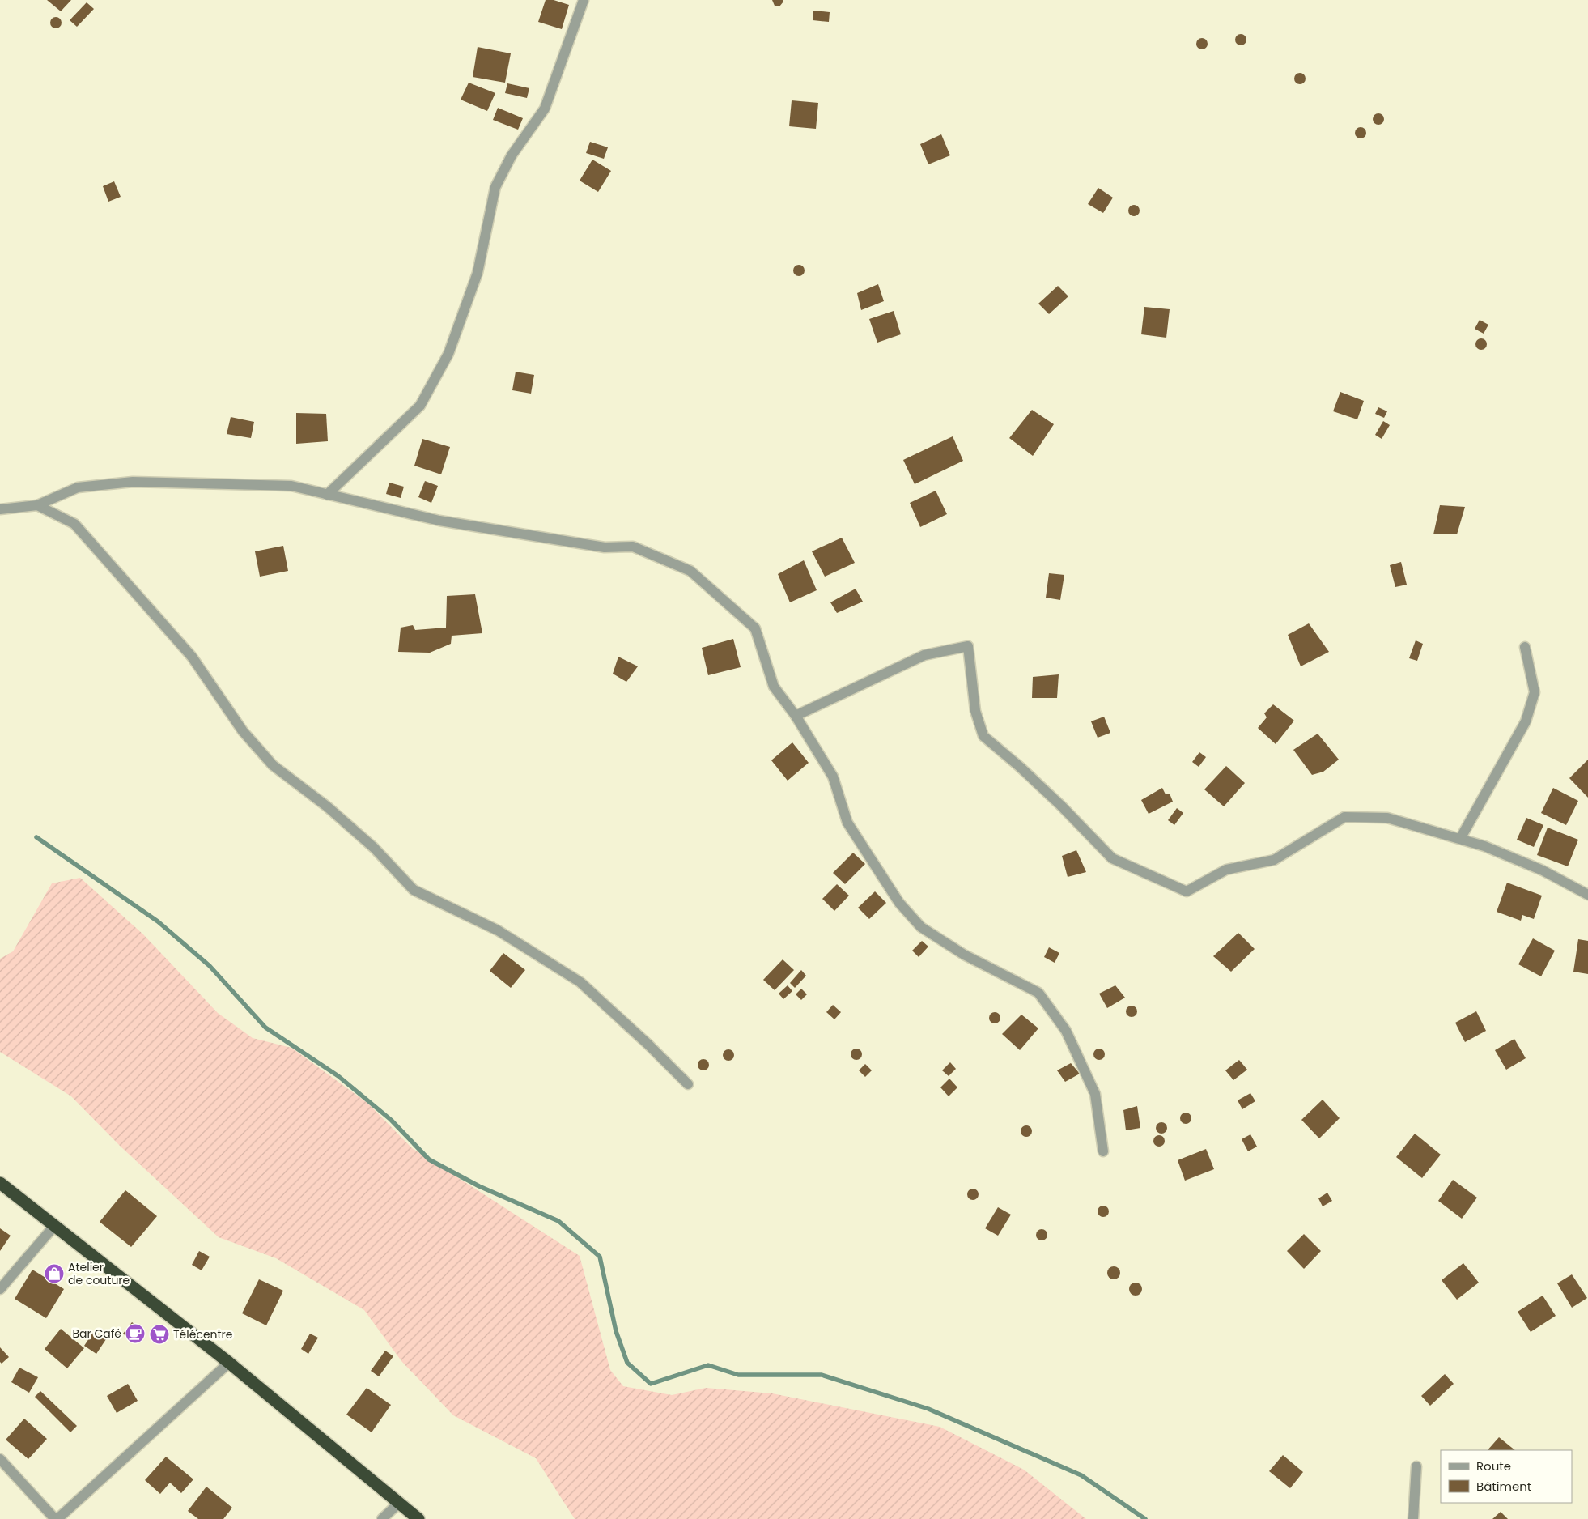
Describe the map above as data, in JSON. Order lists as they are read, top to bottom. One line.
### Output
{"places":{"shop":["Atelier de couture"],"cafe":["Bar Café"],"supermarket":["Télécentre"]},"legend":["Route","Bâtiment"]}
